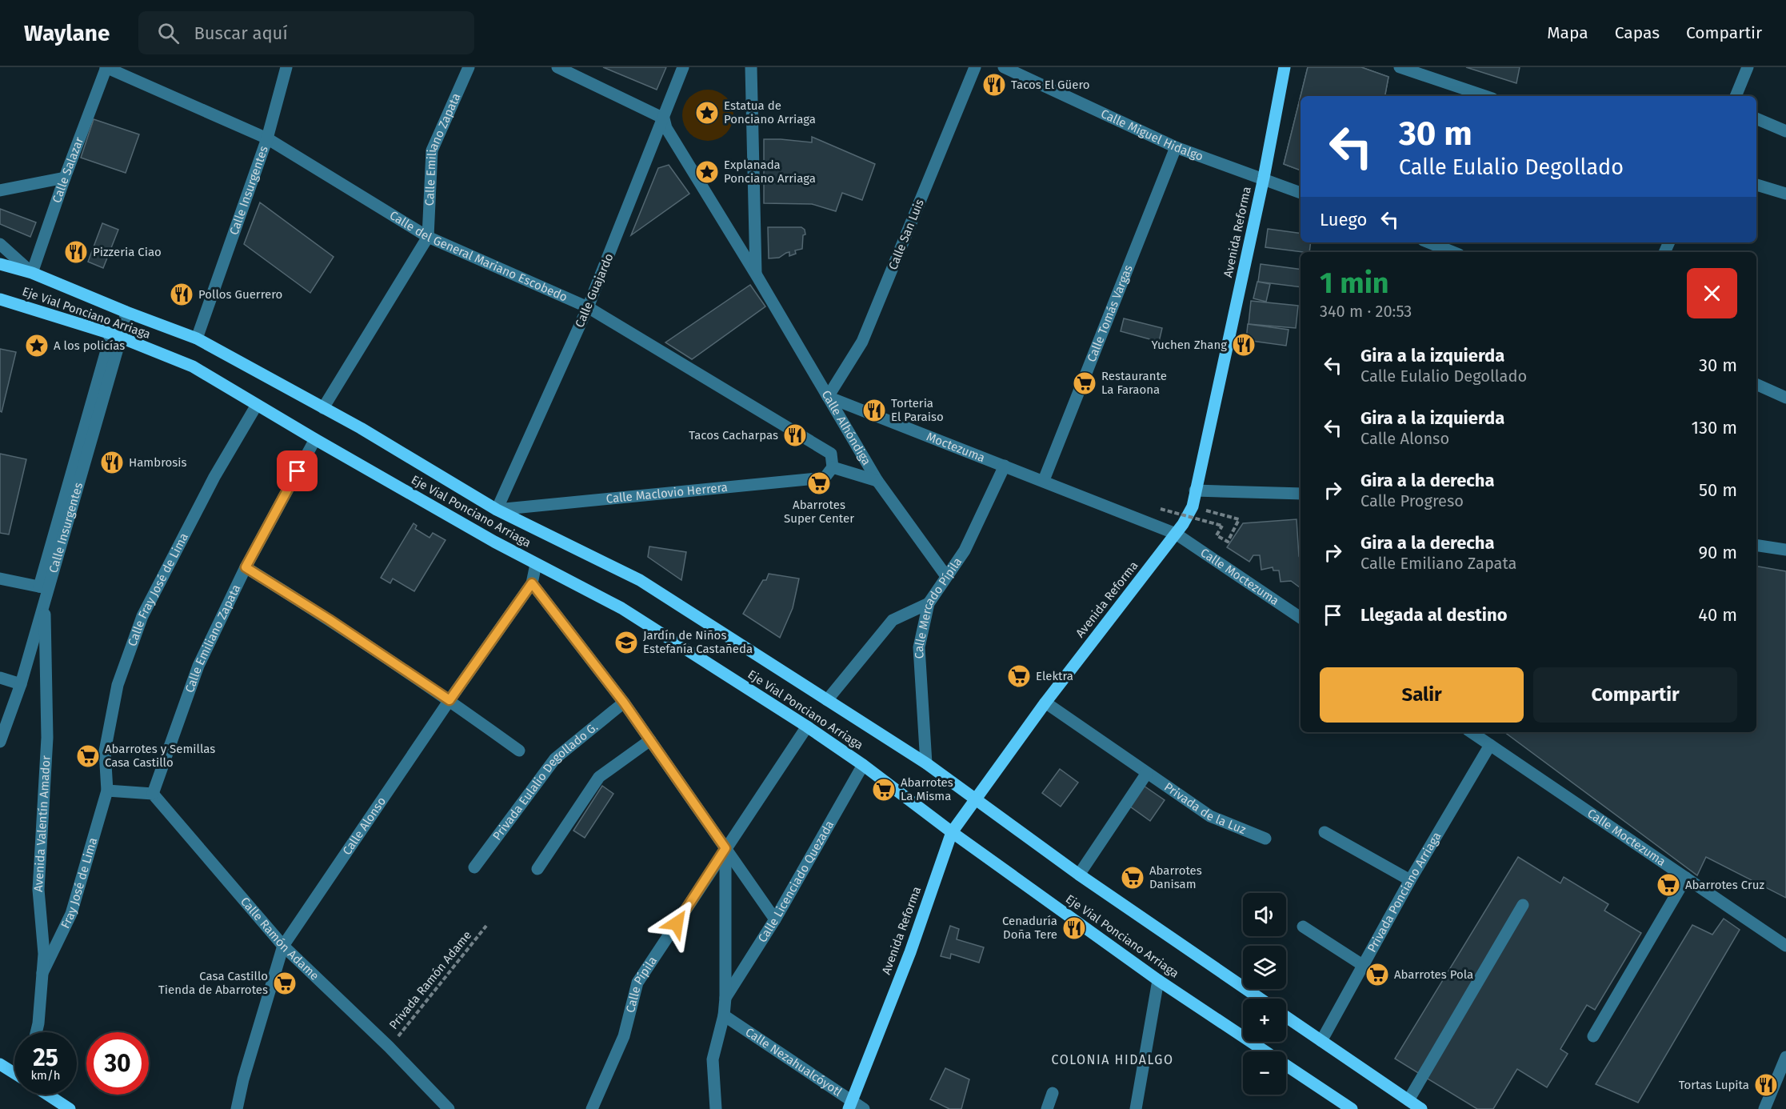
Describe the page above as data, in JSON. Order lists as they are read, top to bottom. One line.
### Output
{"streets":{"main road":["Avenida Reforma","Eje Vial Ponciano Arriaga"],"street":["Calle Miguel Hidalgo","Calle Emiliano Zapata","Calle Salazar","Calle Insurgentes","Calle San Luis","Calle del General Mariano Escobedo","Calle Guajardo","Calle Tomás Vargas","Calle Alhóndiga","Moctezuma","Calle Maclovio Herrera","Calle Moctezuma","Calle Fray José de Lima","Calle Mercado Pípila","Privada Eulalio Degollado G.","Privada de la Luz","Avenida Valentín Amador","Calle Alonso","Calle Licenciado Quezada","Fray José de Lima","Privada Ponciano Arriaga","Calle Ramón Adame","Calle Pípila","Calle Nezahualcóyotl"],"path":["Privada Ramón Adame"]},"crossings":[["Calle Miguel Hidalgo","Avenida Reforma"],["Calle Miguel Hidalgo","Calle Tomás Vargas"],["Calle Emiliano Zapata","Calle del General Mariano Escobedo"],["Calle Emiliano Zapata","Eje Vial Ponciano Arriaga"],["Calle Emiliano Zapata","Calle Ramón Adame"],["Calle Salazar","Calle del General Mariano Escobedo"],["Calle Salazar","Eje Vial Ponciano Arriaga"],["Calle Insurgentes","Calle del General Mariano Escobedo"],["Calle Insurgentes","Eje Vial Ponciano Arriaga"],["Calle Insurgentes","Avenida Valentín Amador"],["Avenida Reforma","Eje Vial Ponciano Arriaga"],["Avenida Reforma","Calle Moctezuma"],["Avenida Reforma","Privada de la Luz"],["Avenida Reforma","Calle Nezahualcóyotl"],["Calle San Luis","Calle Alhóndiga"],["Calle San Luis","Moctezuma"],["Calle del General Mariano Escobedo","Calle Guajardo"],["Calle del General Mariano Escobedo","Calle Maclovio Herrera"],["Calle Guajardo","Eje Vial Ponciano Arriaga"],["Calle Guajardo","Calle Alhóndiga"],["Calle Guajardo","Calle Maclovio Herrera"],["Eje Vial Ponciano Arriaga","Calle Maclovio Herrera"],["Eje Vial Ponciano Arriaga","Calle Fray José de Lima"],["Eje Vial Ponciano Arriaga","Calle Mercado Pípila"],["Eje Vial Ponciano Arriaga","Calle Alonso"],["Eje Vial Ponciano Arriaga","Calle Licenciado Quezada"],["Eje Vial Ponciano Arriaga","Calle Pípila"],["Calle Alhóndiga","Moctezuma"],["Calle Alhóndiga","Calle Mercado Pípila"],["Moctezuma","Calle Mercado Pípila"],["Calle Moctezuma","Privada Ponciano Arriaga"],["Calle Fray José de Lima","Fray José de Lima"],["Avenida Valentín Amador","Fray José de Lima"],["Calle Alonso","Calle Ramón Adame"],["Calle Licenciado Quezada","Calle Pípila"],["Calle Licenciado Quezada","Calle Nezahualcóyotl"],["Calle Ramón Adame","Privada Ramón Adame"]],"districts":["COLONIA HIDALGO"],"places":{"restaurant":["Tacos El Güero","Pizzeria Ciao","Pollos Guerrero","Yuchen Zhang","Torteria El Paraiso","Tacos Cacharpas","Hambrosis","Cenaduría Doña Tere","Tortas Lupita"],"place":["Estatua de Ponciano Arriaga","Explanada Ponciano Arriaga","A los policías"],"supermarket":["Restaurante La Faraona","Abarrotes Super Center","Elektra","Abarrotes y Semillas Casa Castillo","Abarrotes La Misma","Abarrotes Danisam","Abarrotes Cruz","Abarrotes Pola","Casa Castillo Tienda de Abarrotes"],"school or university":["Jardín de Niños Estefanía Castañeda"]},"page":{"header":"Waylane","search":"Buscar aquí","nav":["Mapa","Capas","Compartir"],"turn":["30 m","Calle Eulalio Degollado"],"then":"Luego","heading":["1 min","340 m · 20:53"],"list":[{"name":"Gira a la izquierda","note":"Calle Eulalio Degollado","value":"30 m"},{"name":"Gira a la izquierda","note":"Calle Alonso","value":"130 m"},{"name":"Gira a la derecha","note":"Calle Progreso","value":"50 m"},{"name":"Gira a la derecha","note":"Calle Emiliano Zapata","value":"90 m"},{"name":"Llegada al destino","value":"40 m"}],"buttons":["Salir","Compartir"],"map_buttons":["+","−"],"speed":"25 km/h","limit":"30"}}
